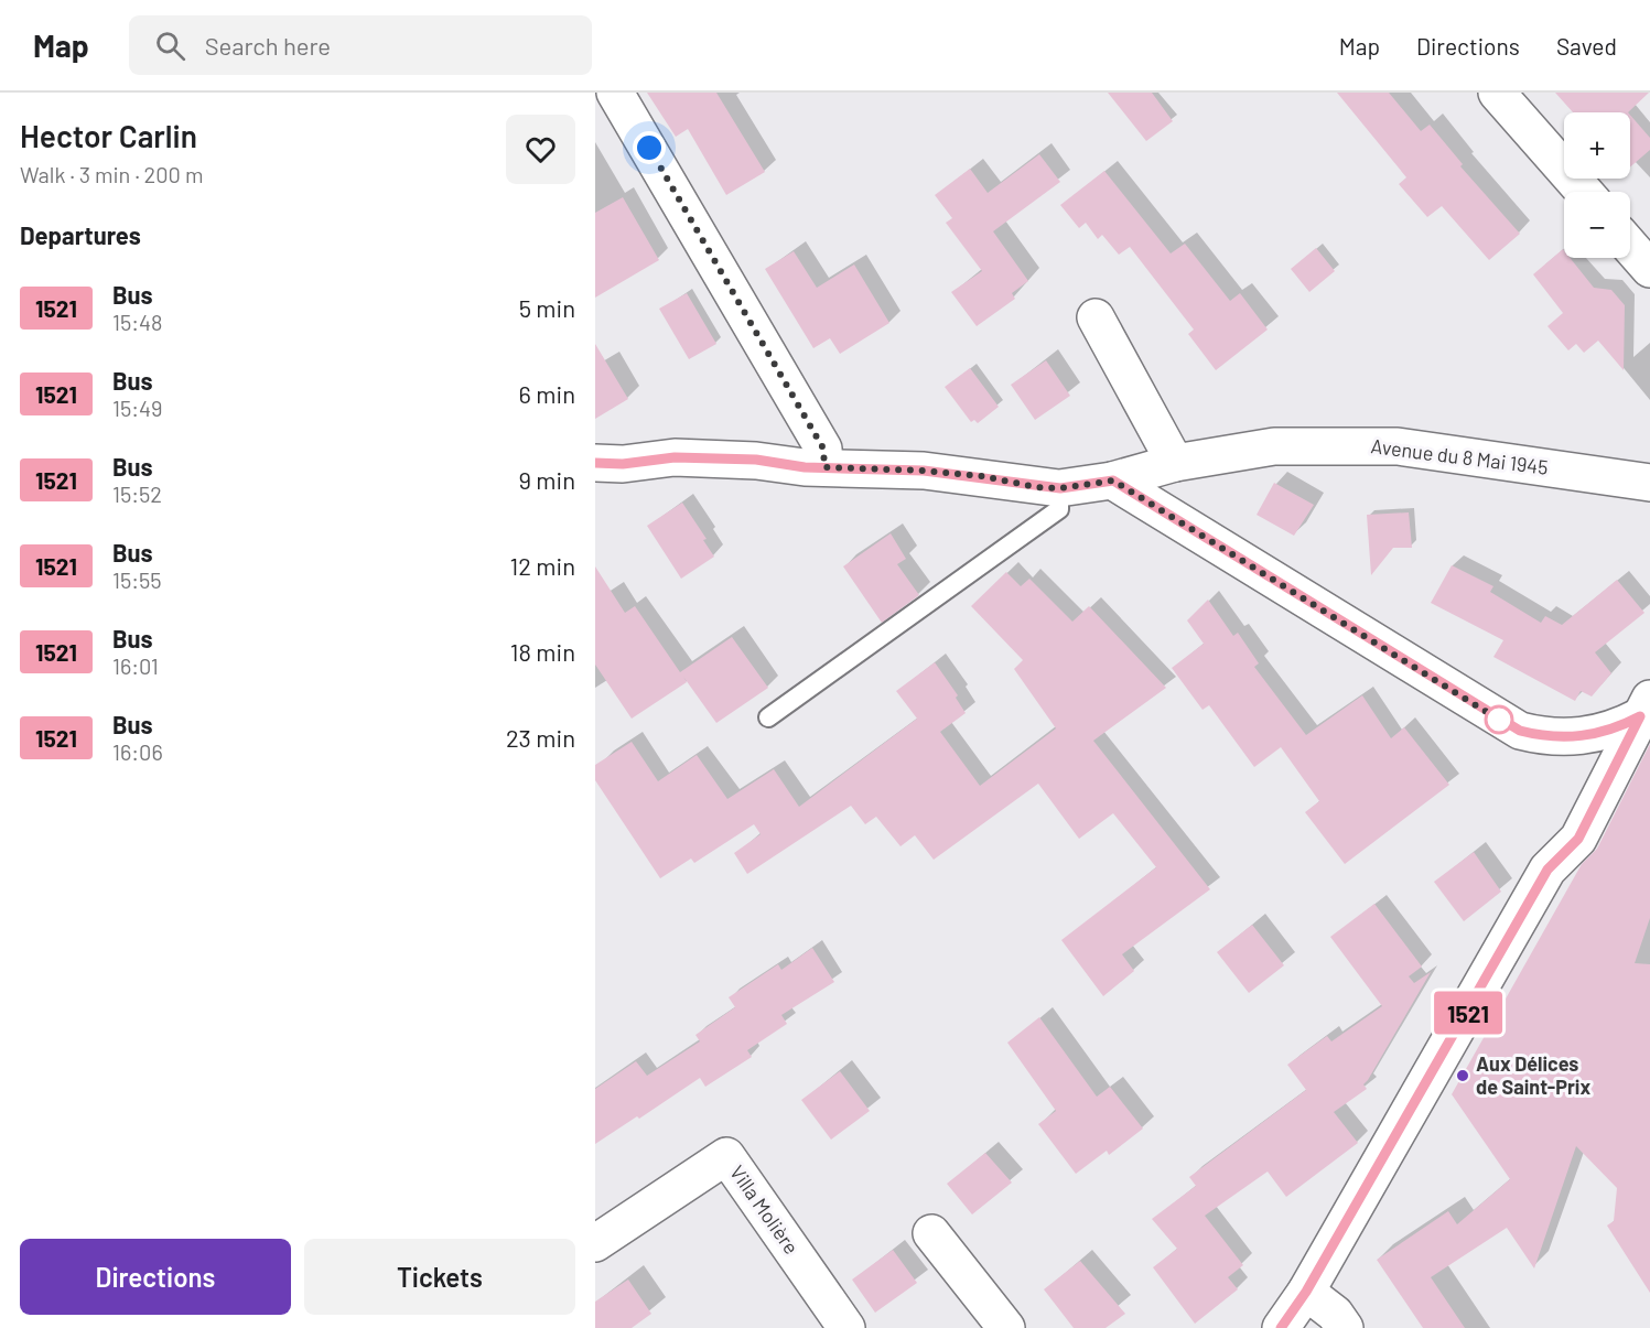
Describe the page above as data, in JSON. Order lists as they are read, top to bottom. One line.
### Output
{"streets":{"street":["Avenue du 8 Mai 1945","Villa Molière"]},"places":["Aux Délices de Saint-Prix"],"lines":["bus line 1521"],"page":{"header":"Map","search":"Search here","nav":["Map","Directions","Saved"],"heading":[["Hector Carlin","Walk · 3 min · 200 m"],"Departures"],"on_map":"1521","map_buttons":["+","−"],"list":[{"mark":"1521","name":"Bus","note":"15:48","value":"5 min"},{"mark":"1521","name":"Bus","note":"15:49","value":"6 min"},{"mark":"1521","name":"Bus","note":"15:52","value":"9 min"},{"mark":"1521","name":"Bus","note":"15:55","value":"12 min"},{"mark":"1521","name":"Bus","note":"16:01","value":"18 min"},{"mark":"1521","name":"Bus","note":"16:06","value":"23 min"}],"buttons":["Directions","Tickets"]}}
